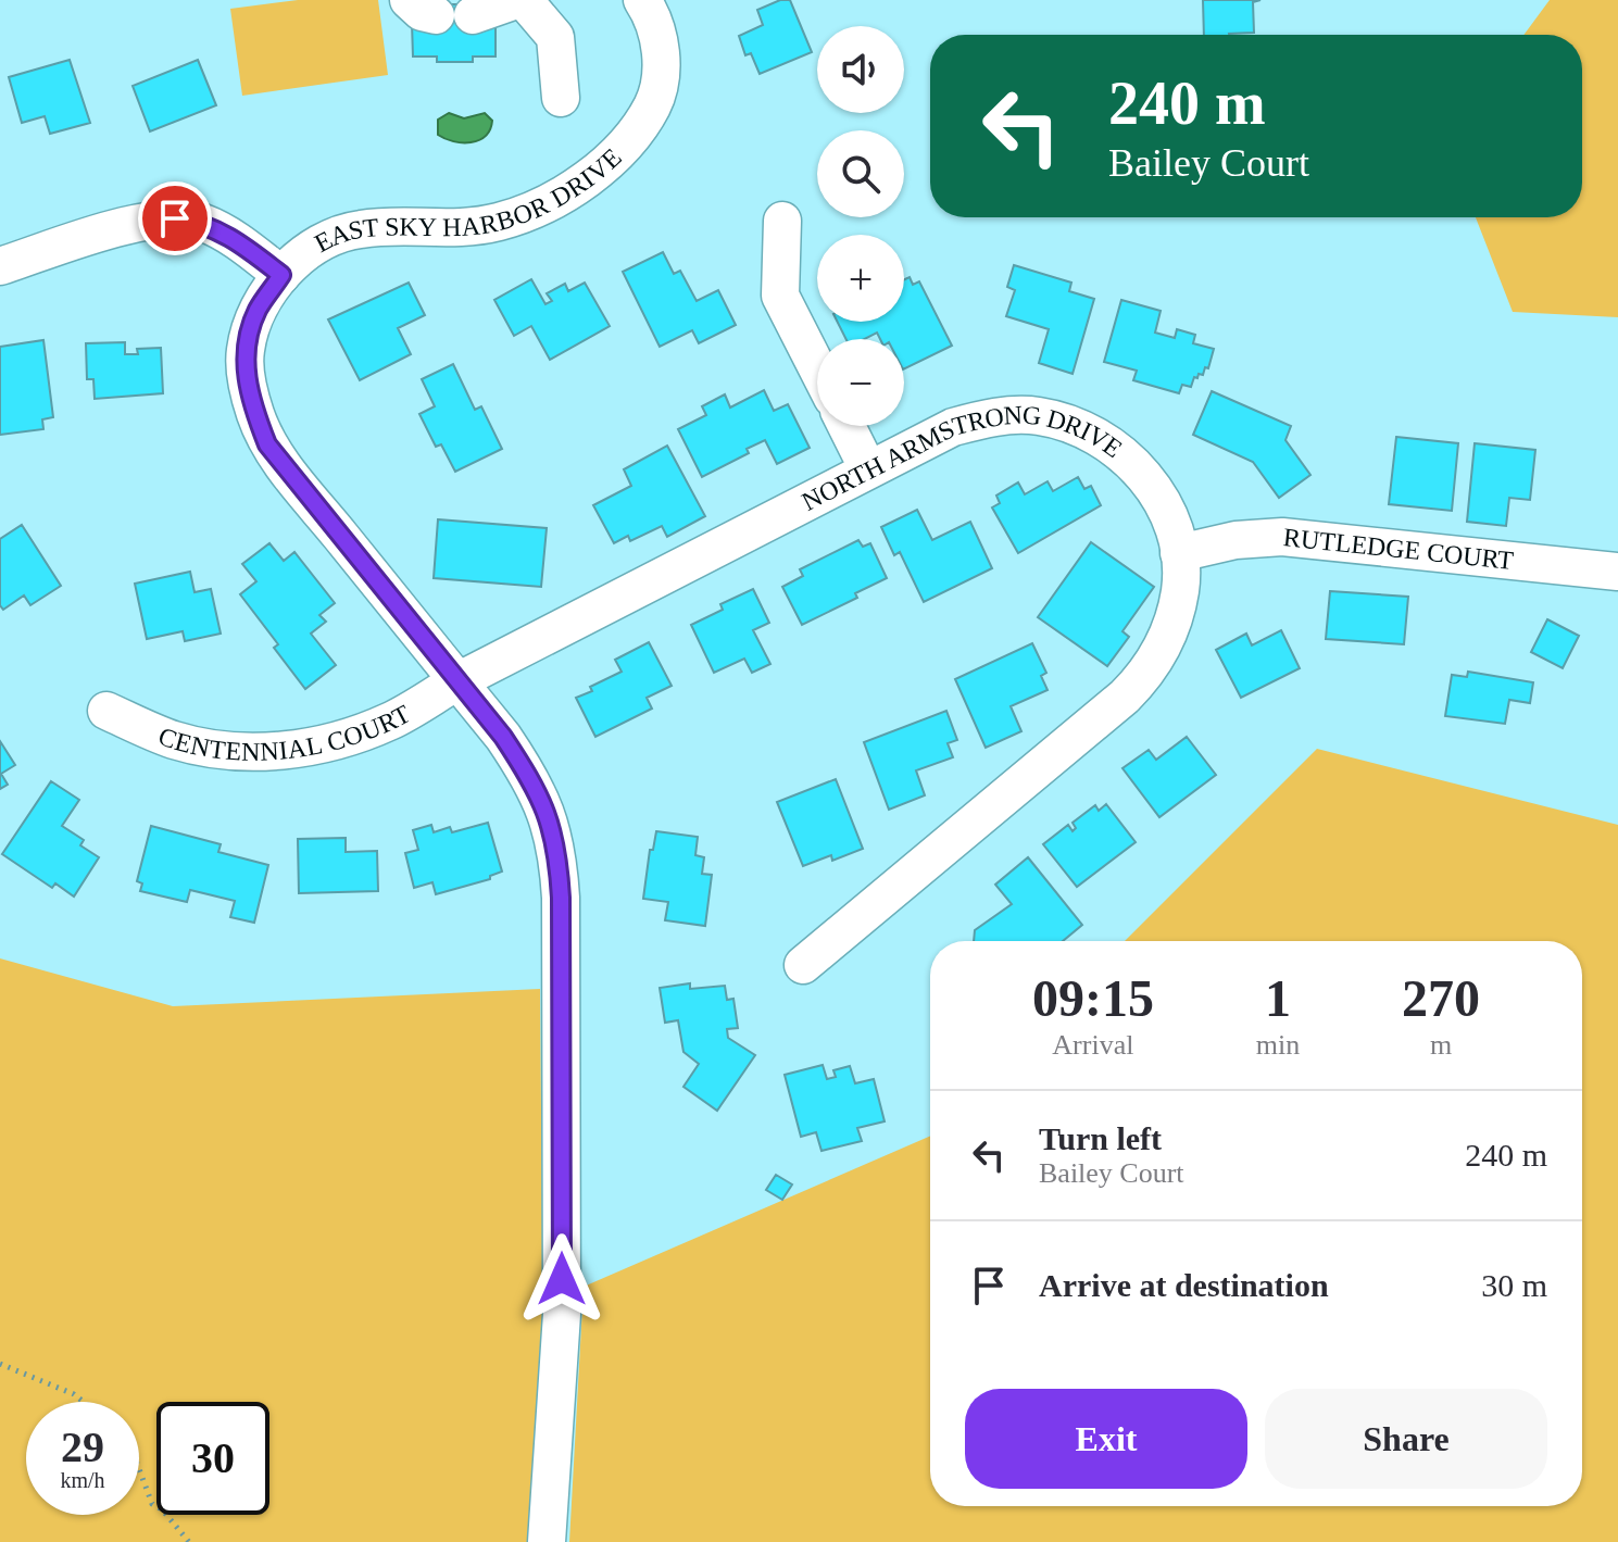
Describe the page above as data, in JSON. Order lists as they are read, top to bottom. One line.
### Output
{"streets":{"street":["EAST SKY HARBOR DRIVE","NORTH ARMSTRONG DRIVE","RUTLEDGE COURT","CENTENNIAL COURT"]},"crossings":[["EAST SKY HARBOR DRIVE","NORTH ARMSTRONG DRIVE"],["EAST SKY HARBOR DRIVE","CENTENNIAL COURT"],["NORTH ARMSTRONG DRIVE","RUTLEDGE COURT"],["NORTH ARMSTRONG DRIVE","CENTENNIAL COURT"]],"page":{"map_buttons":["+","−"],"turn":["240 m","Bailey Court"],"eta":["09:15","Arrival","1","min","270","m"],"list":[{"name":"Turn left","note":"Bailey Court","value":"240 m"},{"name":"Arrive at destination","value":"30 m"}],"buttons":["Exit","Share"],"speed":"29 km/h","limit":"30"}}
